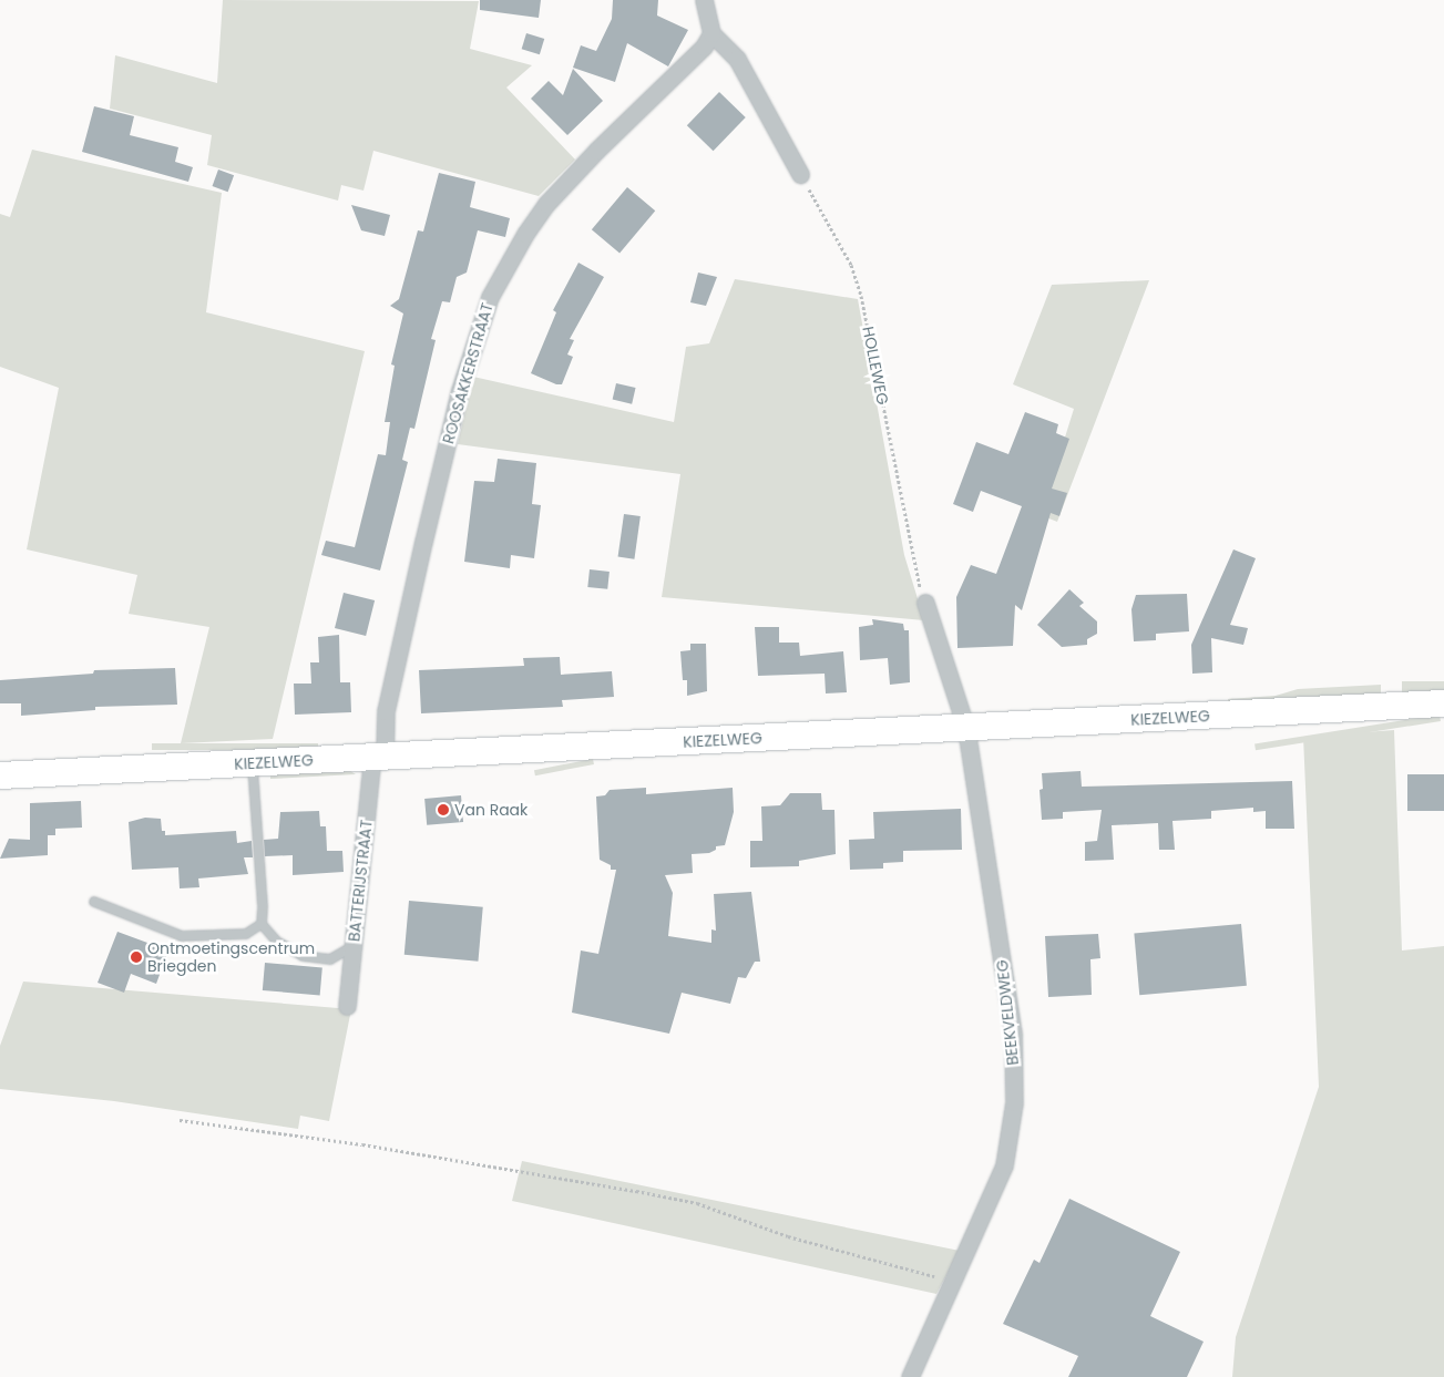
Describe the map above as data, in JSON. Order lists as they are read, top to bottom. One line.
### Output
{"streets":{"main road":["KIEZELWEG"],"street":["ROOSAKKERSTRAAT","BATTERIJSTRAAT","BEEKVELDWEG"],"path":["HOLLEWEG"]},"crossings":[["ROOSAKKERSTRAAT","KIEZELWEG"],["ROOSAKKERSTRAAT","BATTERIJSTRAAT"],["KIEZELWEG","BATTERIJSTRAAT"],["KIEZELWEG","BEEKVELDWEG"]],"places":["Van Raak","Ontmoetingscentrum Briegden"]}
